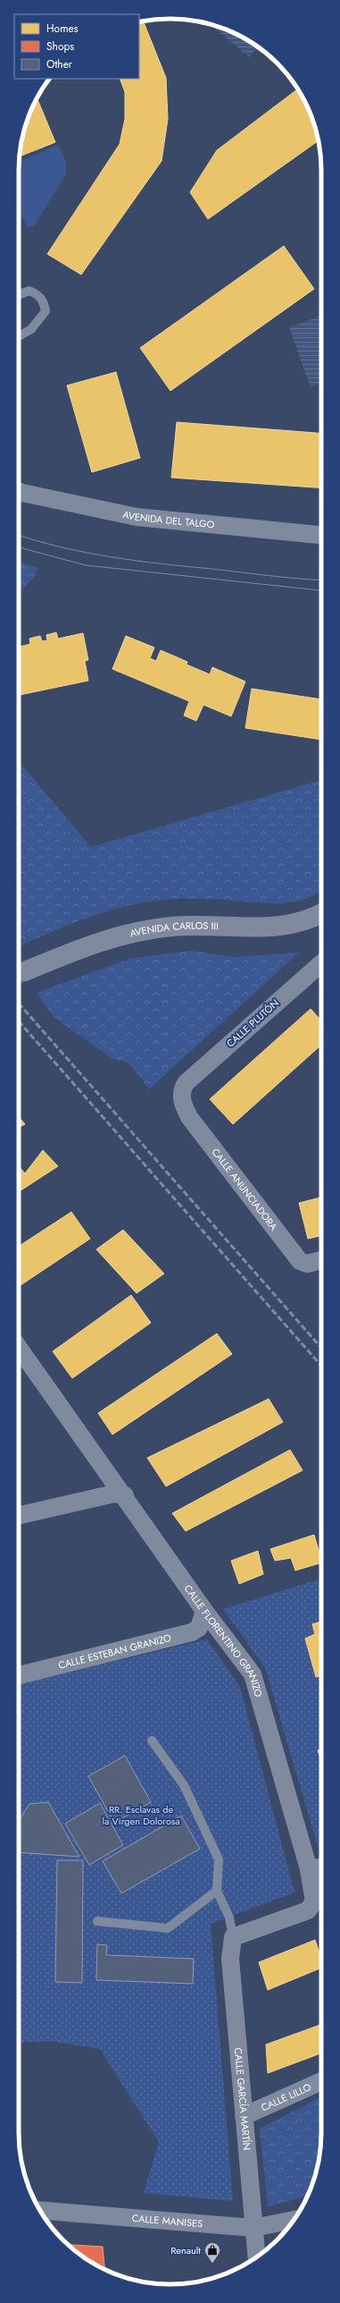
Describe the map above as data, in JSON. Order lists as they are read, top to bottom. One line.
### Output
{"streets":{"street":["AVENIDA DEL TALGO","AVENIDA CARLOS III","CALLE PLUTÓN","CALLE ANUNCIADORA","CALLE FLORENTINO GRANIZO","CALLE ESTEBAN GRANIZO","CALLE LILLO","CALLE GARCÍA MARTÍN","CALLE MANISES"]},"crossings":[["CALLE PLUTÓN","CALLE ANUNCIADORA"],["CALLE FLORENTINO GRANIZO","CALLE ESTEBAN GRANIZO"],["CALLE FLORENTINO GRANIZO","CALLE GARCÍA MARTÍN"],["CALLE LILLO","CALLE GARCÍA MARTÍN"],["CALLE GARCÍA MARTÍN","CALLE MANISES"]],"parks":["RR. Esclavas de la Virgen Dolorosa"],"places":{"shop":["Renault"]},"legend":["Homes","Shops","Other"]}
